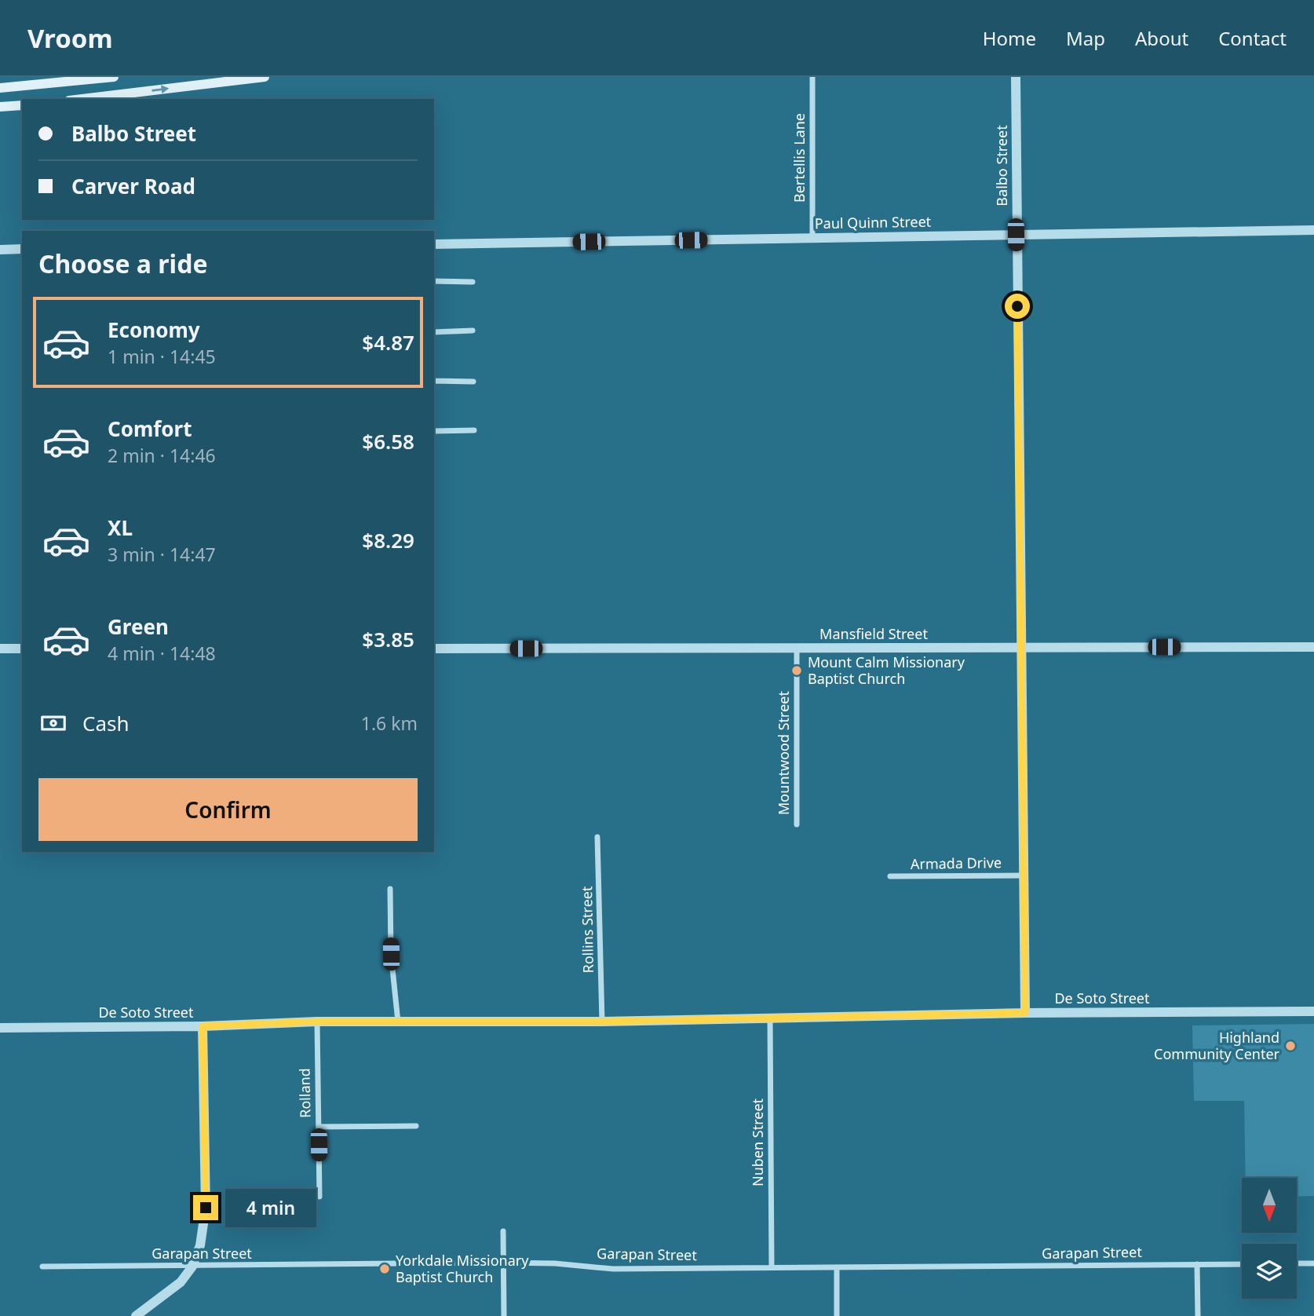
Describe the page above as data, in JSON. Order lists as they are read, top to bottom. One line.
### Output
{"streets":{"street":["Bertellis Lane","Balbo Street","Paul Quinn Street","Mansfield Street","Mountwood Street","Armada Drive","Rollins Street","De Soto Street","Rolland","Nuben Street","Garapan Street"]},"crossings":[["Bertellis Lane","Paul Quinn Street"],["Balbo Street","Paul Quinn Street"],["Balbo Street","Mansfield Street"],["Balbo Street","Armada Drive"],["Balbo Street","De Soto Street"],["Mansfield Street","Mountwood Street"],["Rollins Street","De Soto Street"],["De Soto Street","Rolland"],["De Soto Street","Nuben Street"],["Nuben Street","Garapan Street"]],"places":["Mount Calm Missionary Baptist Church","Highland Community Center","Yorkdale Missionary Baptist Church"],"north":"bottom","page":{"header":"Vroom","nav":["Home","Map","About","Contact"],"banner":["Balbo Street","Carver Road"],"heading":"Choose a ride","list":[{"name":"Economy","note":"1 min · 14:45","value":"$4.87"},{"name":"Comfort","note":"2 min · 14:46","value":"$6.58"},{"name":"XL","note":"3 min · 14:47","value":"$8.29"},{"name":"Green","note":"4 min · 14:48","value":"$3.85"}],"pay":["Cash","1.6 km"],"buttons":"Confirm","bubble":"4 min"}}
